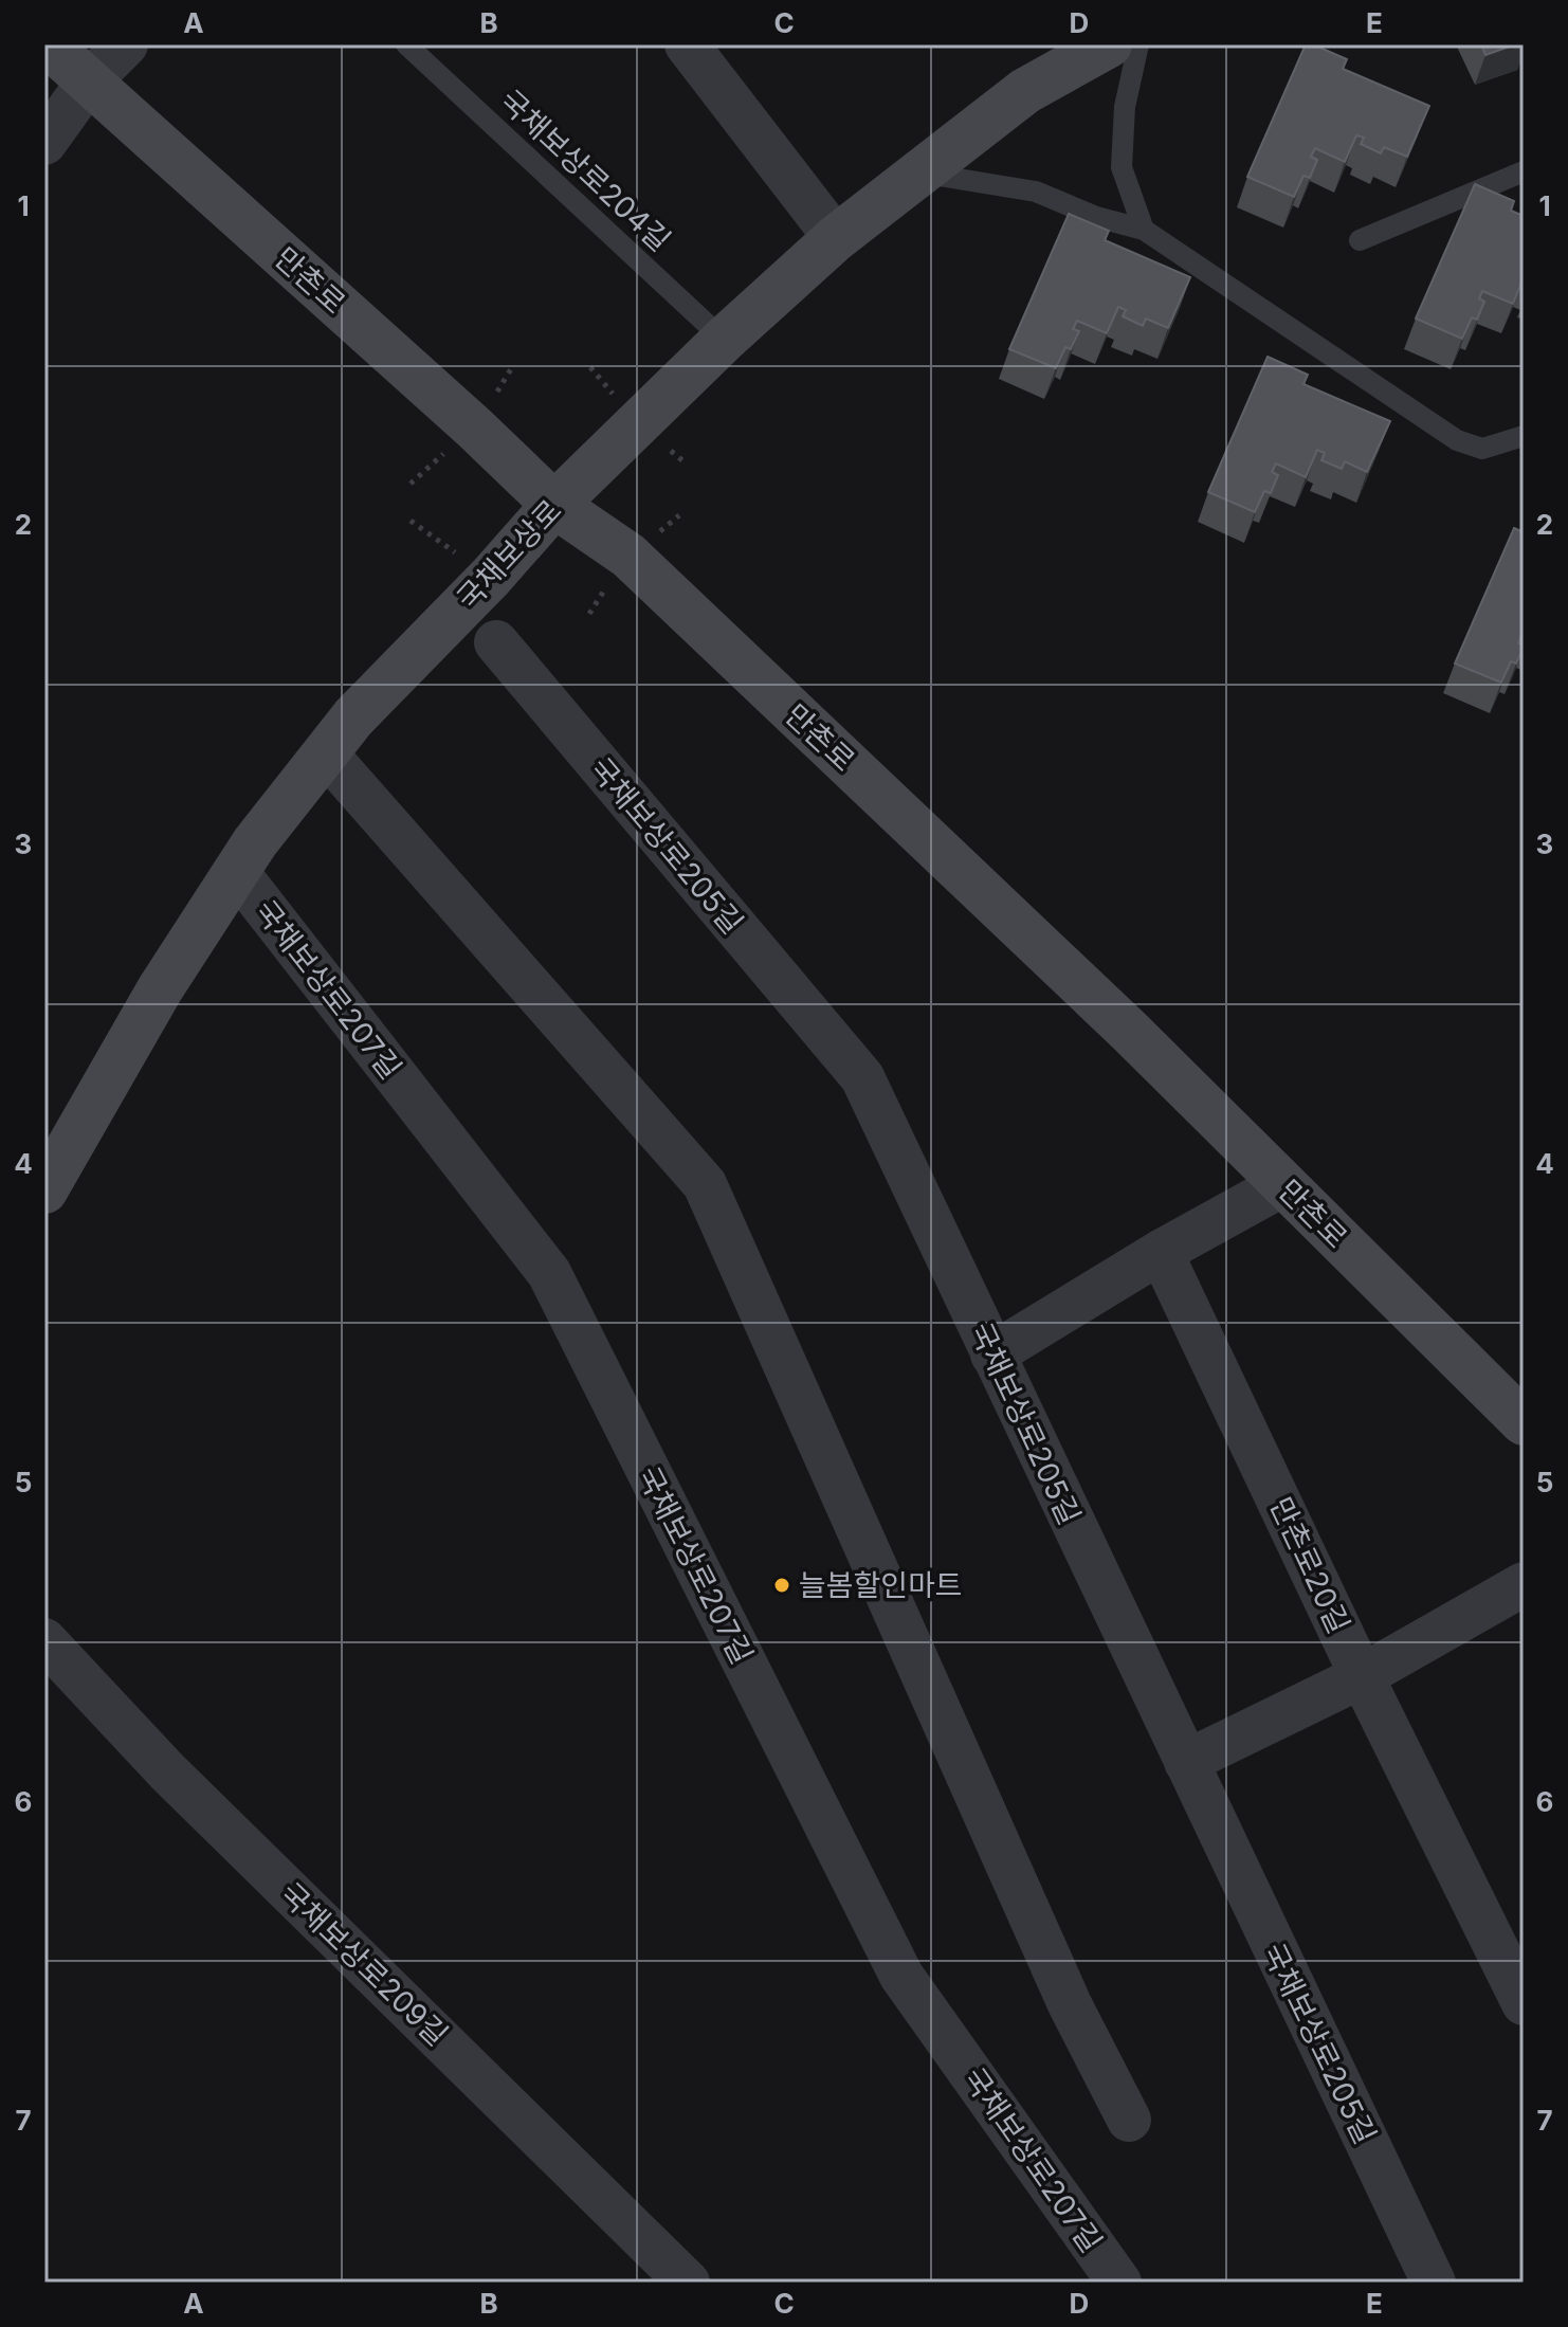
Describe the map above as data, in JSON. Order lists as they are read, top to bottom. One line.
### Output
{"streets":{"main road":["만촌로","국채보상로"],"street":["국채보상로205길","국채보상로207길","만촌로20길","국채보상로209길"],"lane":["국채보상로204길"]},"crossings":[["국채보상로204길","국채보상로"],["만촌로","국채보상로"],["국채보상로","국채보상로207길"]],"places":["늘봄할인마트"],"grid":{"columns":["A","B","C","D","E"],"rows":["1","2","3","4","5","6","7"]}}
